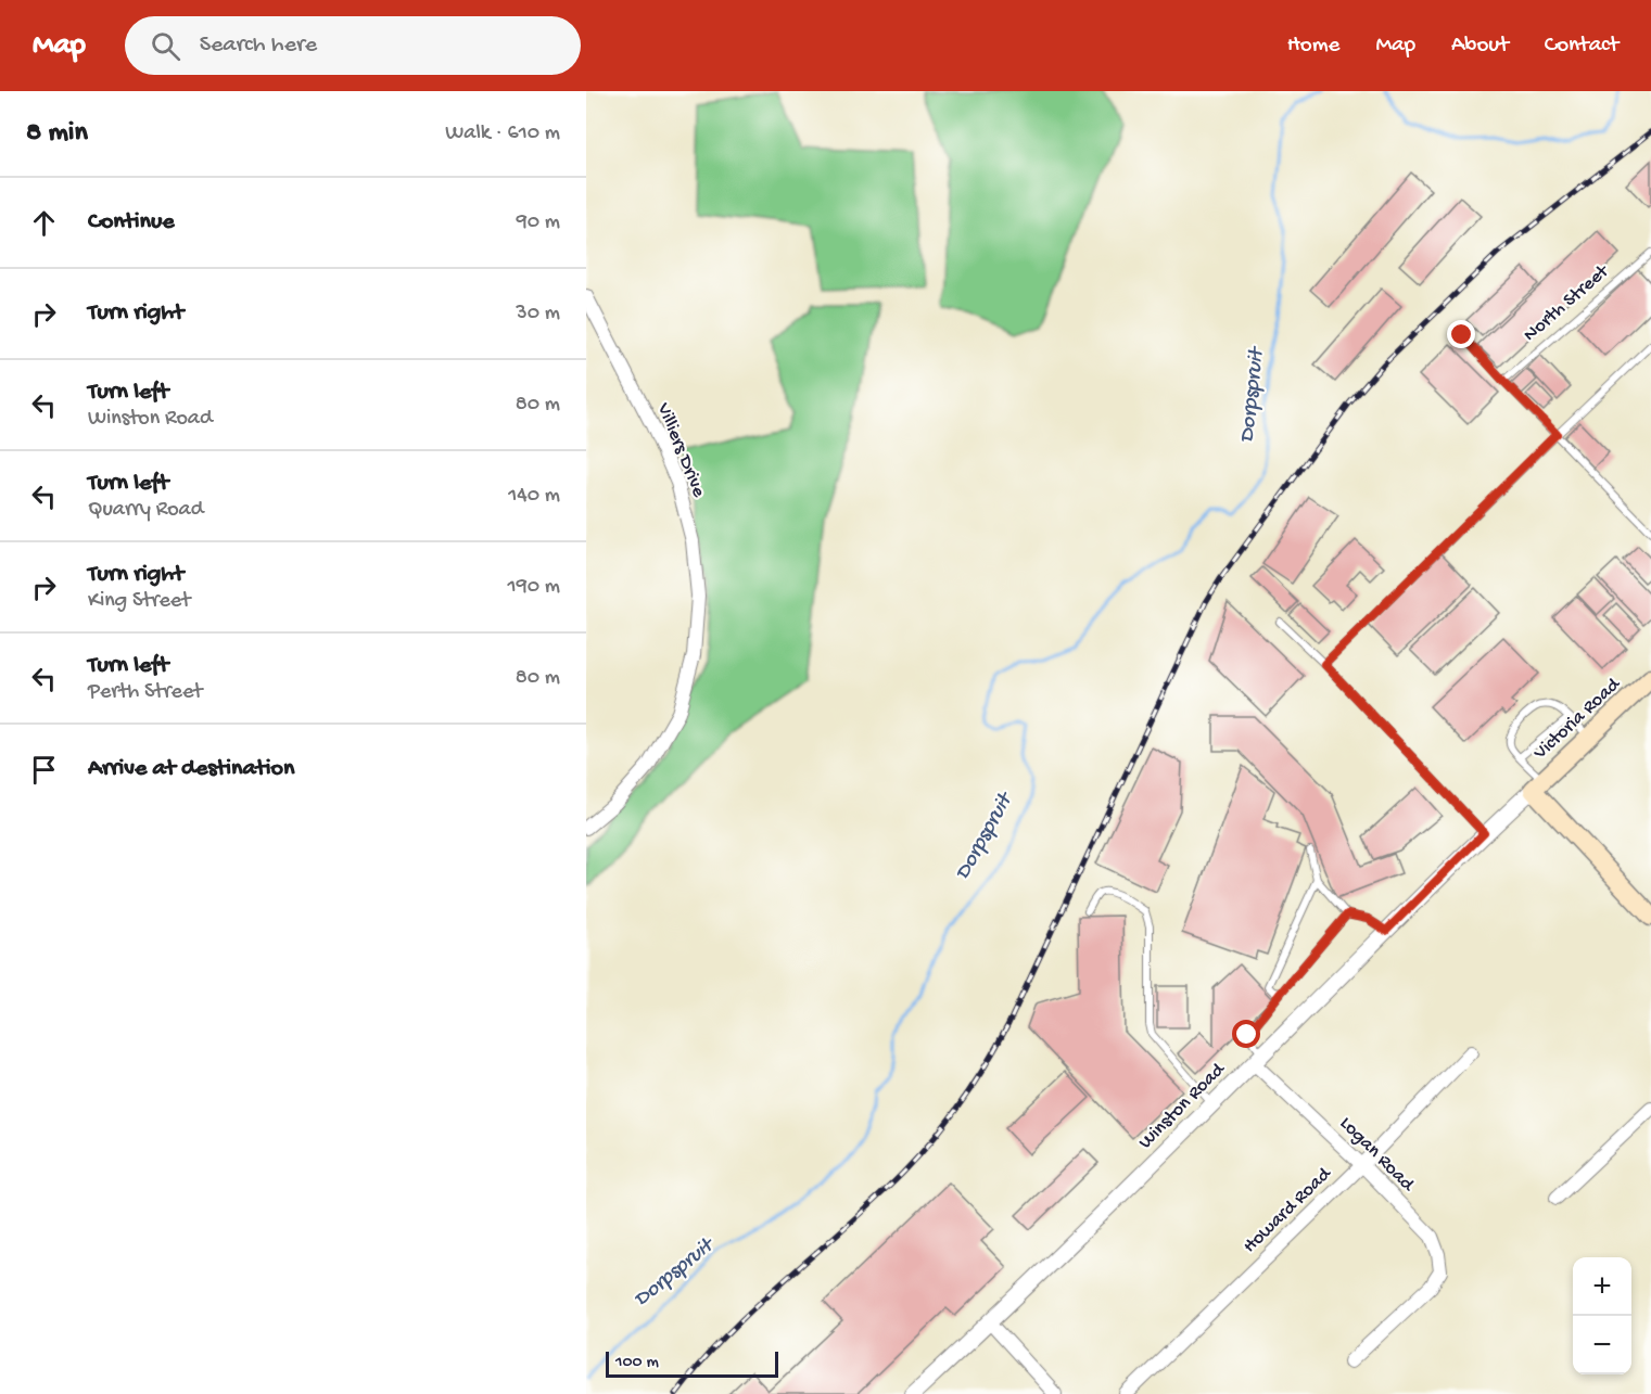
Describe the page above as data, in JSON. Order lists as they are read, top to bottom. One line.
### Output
{"streets":{"main road":["Victoria Road"],"street":["Villiers Drive","Winston Road","Logan Road","Howard Road"],"lane":["North Street"]},"crossings":[["Victoria Road","Winston Road"],["Winston Road","Logan Road"],["Logan Road","Howard Road"]],"water":["Dorpspruit"],"scale_bar":"100 m","page":{"header":"Map","search":"Search here","nav":["Home","Map","About","Contact"],"heading":["8 min","Walk · 610 m"],"list":[["Continue","90 m"],["Turn right","30 m"],["Turn left","Winston Road","80 m"],["Turn left","Quarry Road","140 m"],["Turn right","King Street","190 m"],["Turn left","Perth Street","80 m"],"Arrive at destination"],"map_buttons":["+","−"],"scale":"100 m"}}
